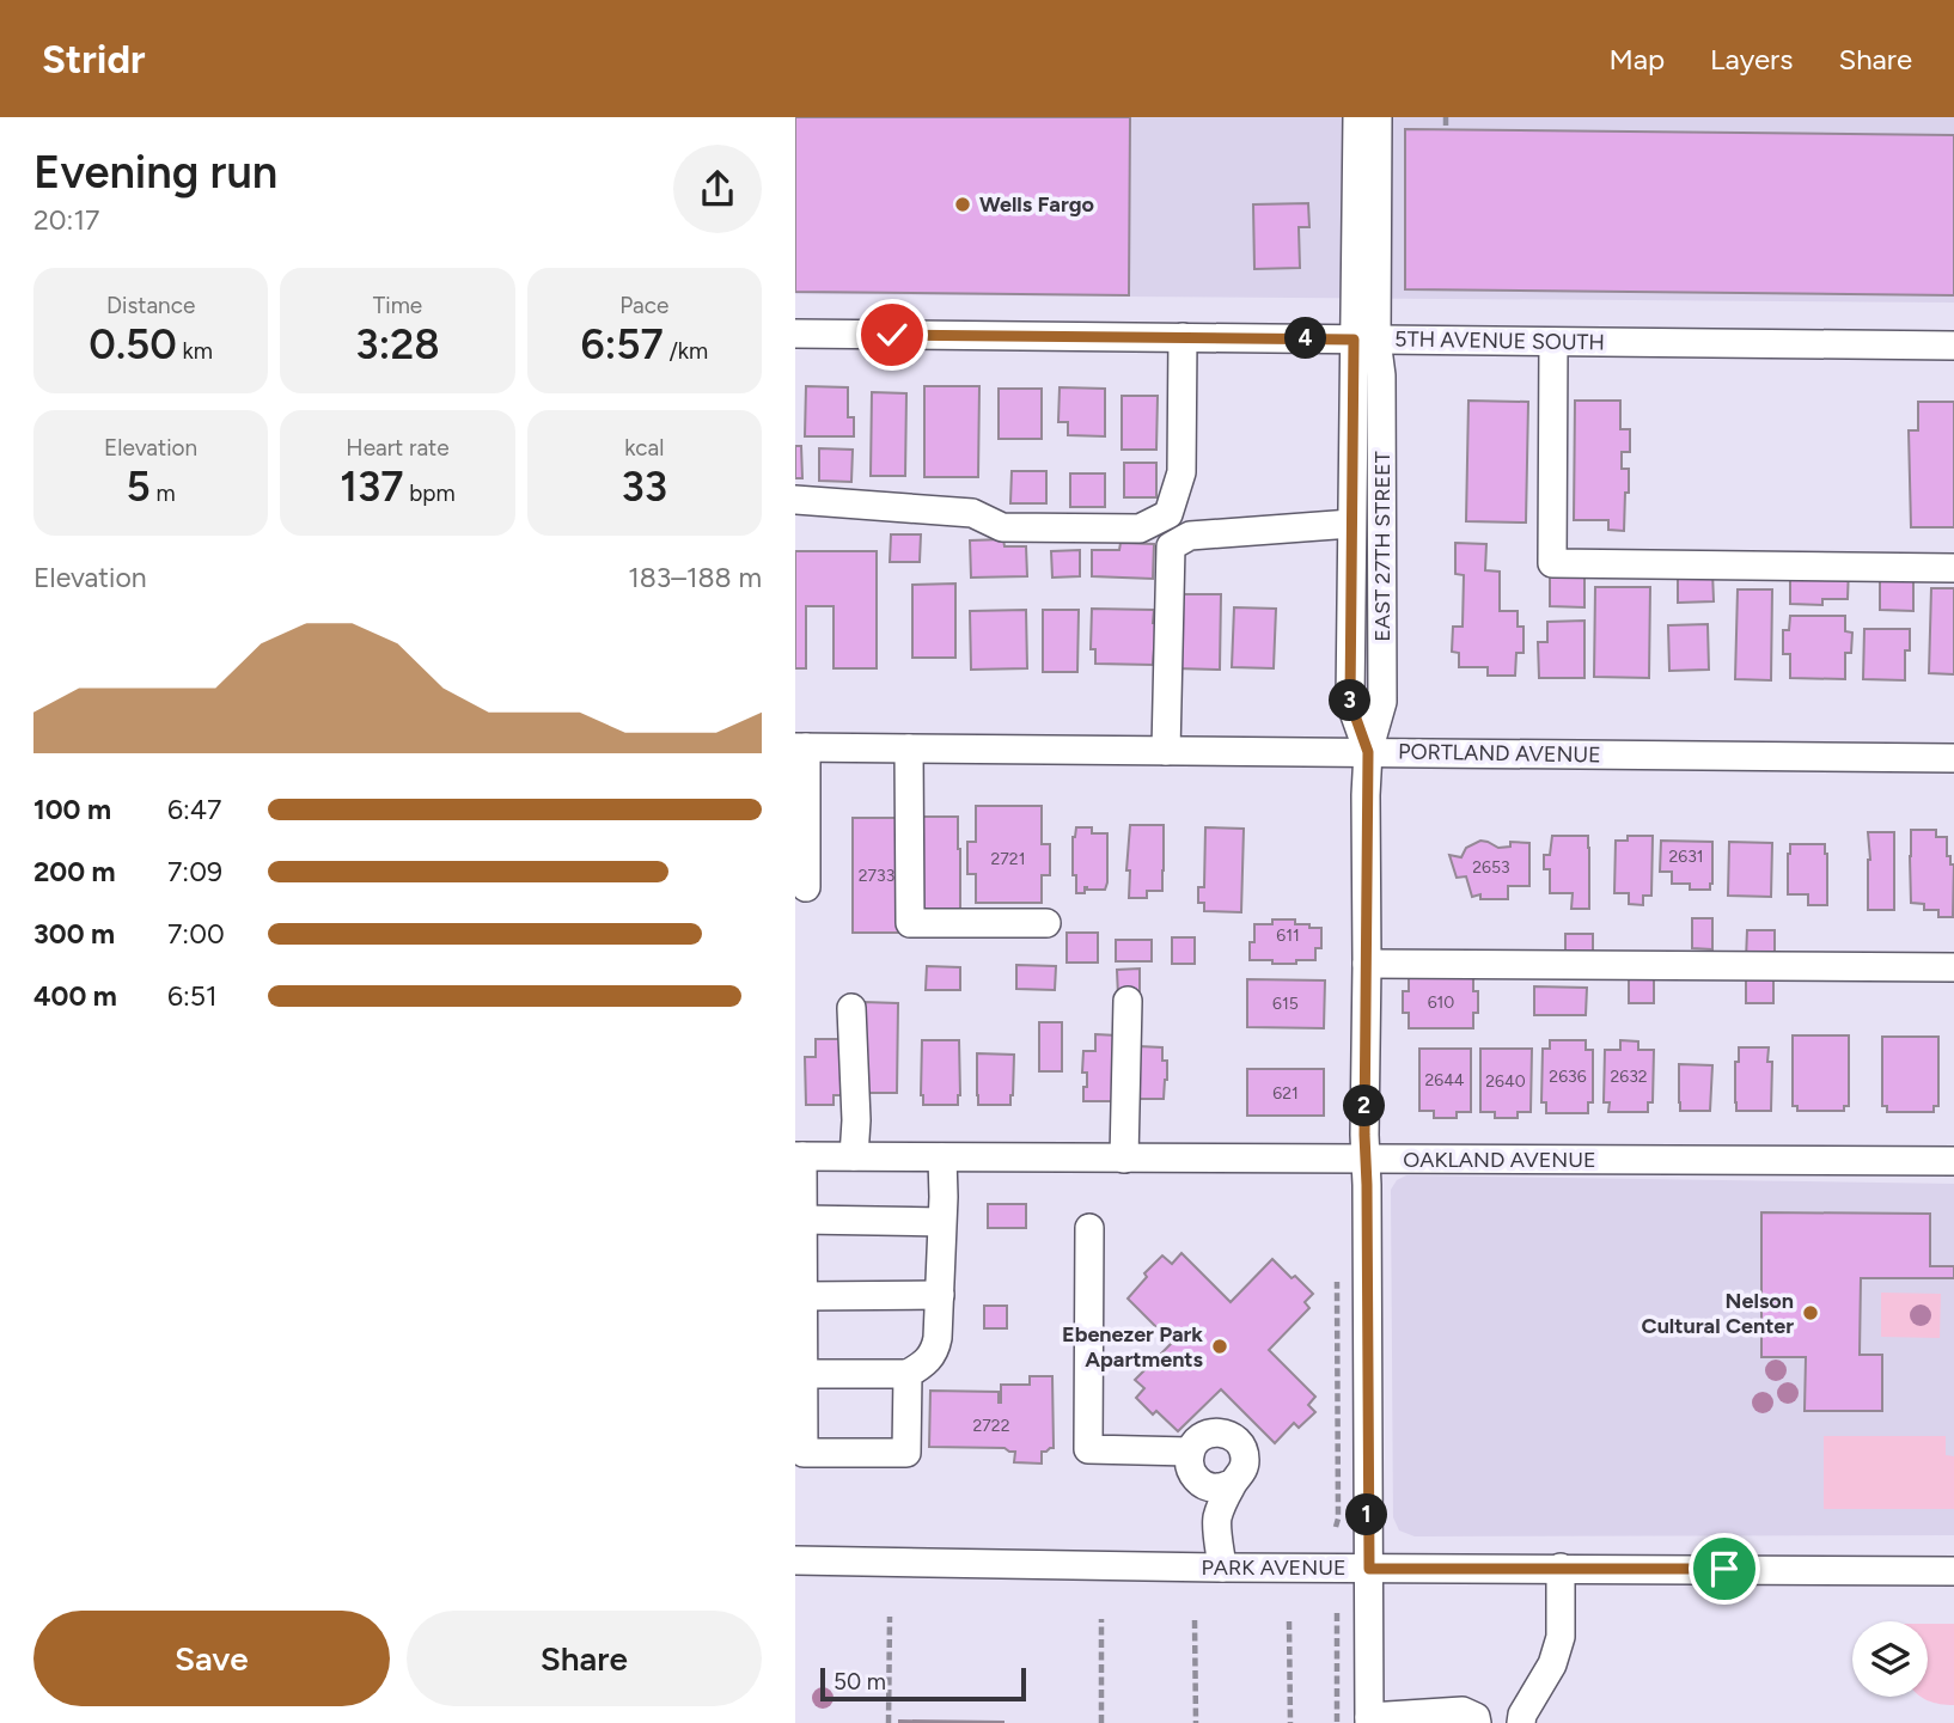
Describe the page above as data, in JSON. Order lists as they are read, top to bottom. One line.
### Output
{"streets":{"street":["5TH AVENUE SOUTH","EAST 27TH STREET","PORTLAND AVENUE","OAKLAND AVENUE","PARK AVENUE"]},"crossings":[["5TH AVENUE SOUTH","EAST 27TH STREET"],["EAST 27TH STREET","PORTLAND AVENUE"],["EAST 27TH STREET","OAKLAND AVENUE"],["EAST 27TH STREET","PARK AVENUE"]],"places":["Wells Fargo","Nelson Cultural Center","Ebenezer Park Apartments"],"house_numbers":["2631","2721","2653","2733","611","610","615","2636","2632","2644","2640","621","2722"],"scale_bar":"50 m","page":{"header":"Stridr","nav":["Map","Layers","Share"],"heading":["Evening run","20:17"],"stats":[["Distance","0.50 km"],["Time","3:28"],["Pace","6:57 /km"],["Elevation","5 m"],["Heart rate","137 bpm"],["kcal","33"]],"pins":["4","3","2","1"],"chart":["Elevation","183–188 m"],"list":[{"name":"100 m","note":"6:47"},{"name":"200 m","note":"7:09"},{"name":"300 m","note":"7:00"},{"name":"400 m","note":"6:51"}],"buttons":["Save","Share"],"scale":"50 m"}}
